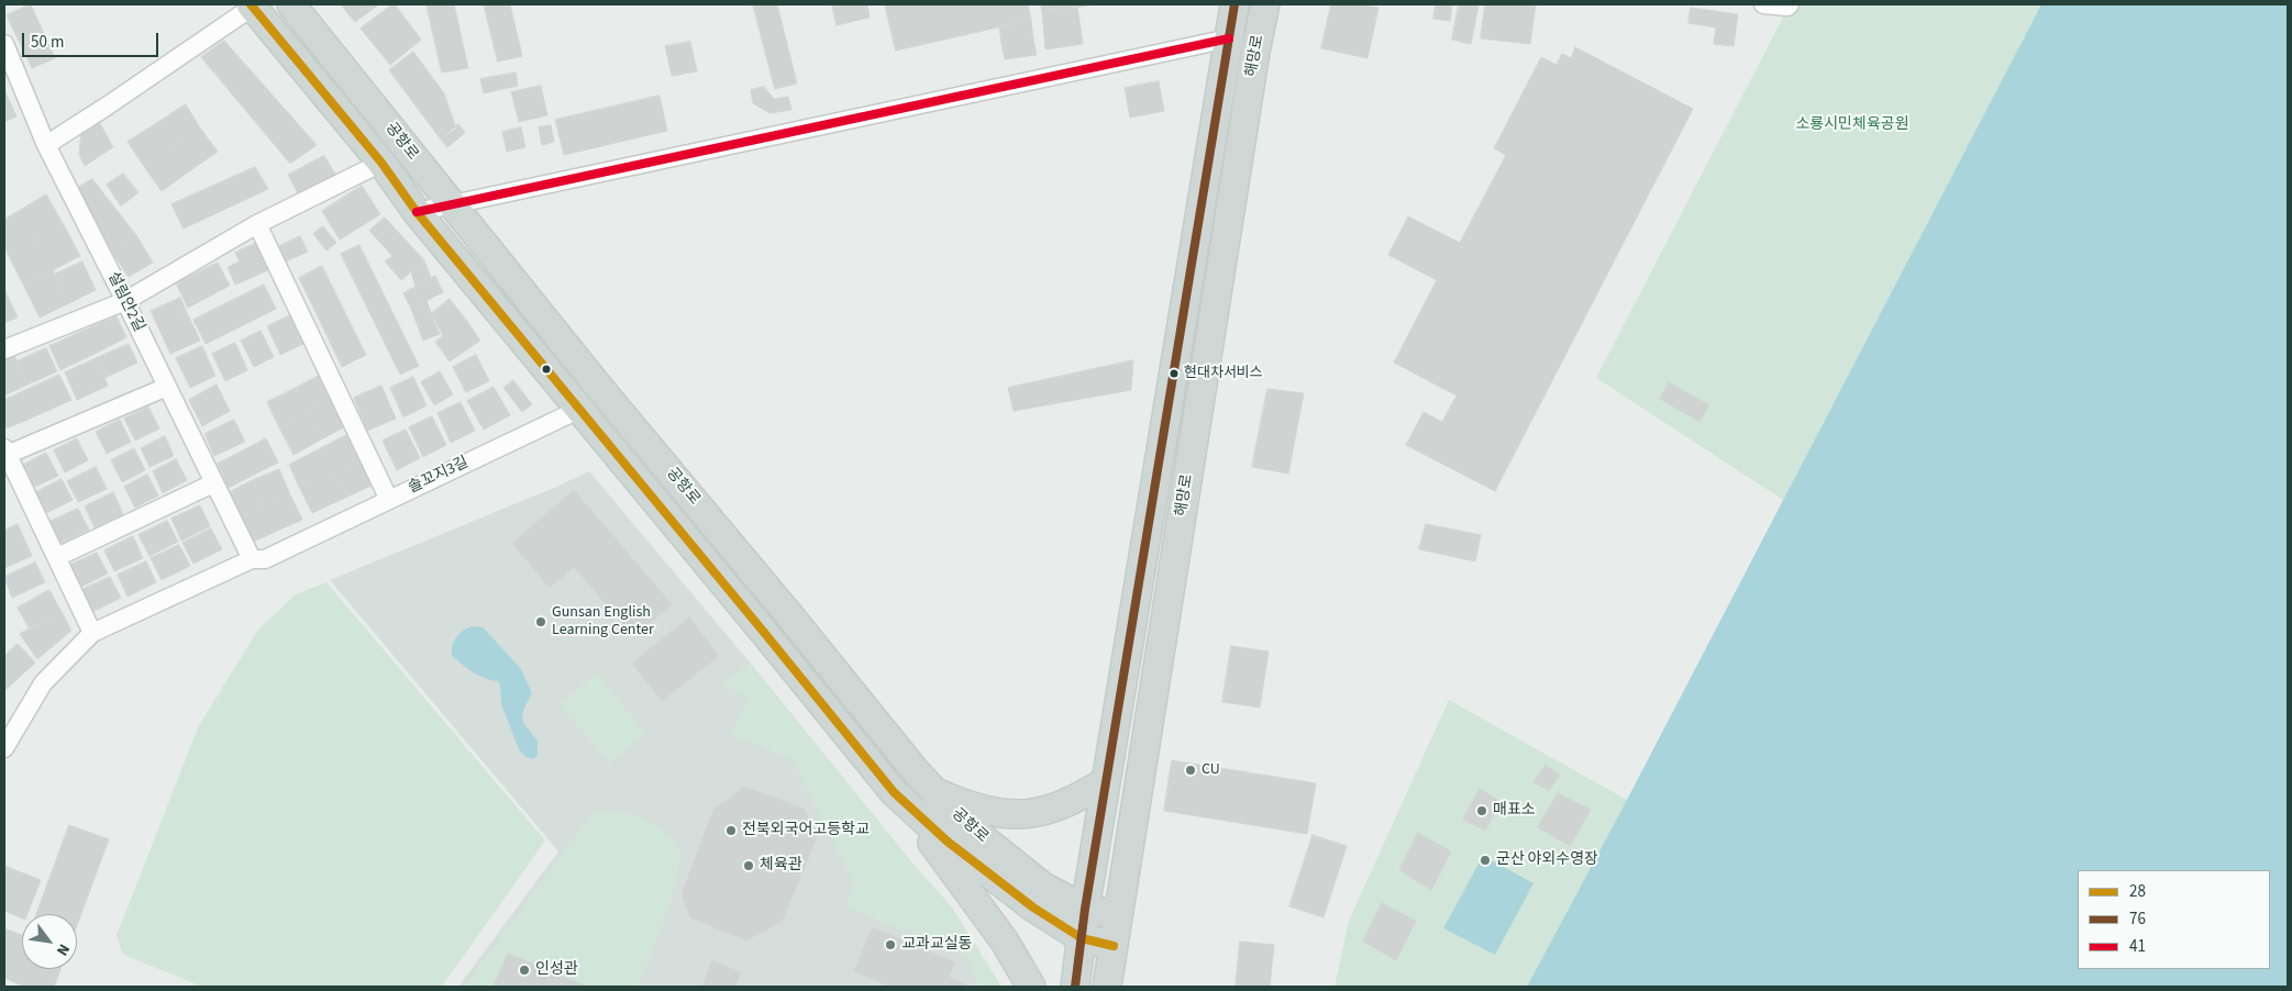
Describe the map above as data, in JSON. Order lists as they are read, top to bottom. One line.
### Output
{"streets":{"main road":["해망로","공항로"],"street":["설림안2길","솔꼬지3길"]},"crossings":[["해망로","공항로"],["공항로","솔꼬지3길"],["설림안2길","솔꼬지3길"]],"parks":["소룡시민체육공원"],"places":["현대차서비스","Gunsan English Learning Center","CU","매표소","전북외국어고등학교","군산 야외수영장","체육관","교과교실동","인성관"],"lines":["transit line 28","transit line 76","transit line 41"],"legend":["28","76","41"],"scale_bar":"50 m","north":"bottom right"}
